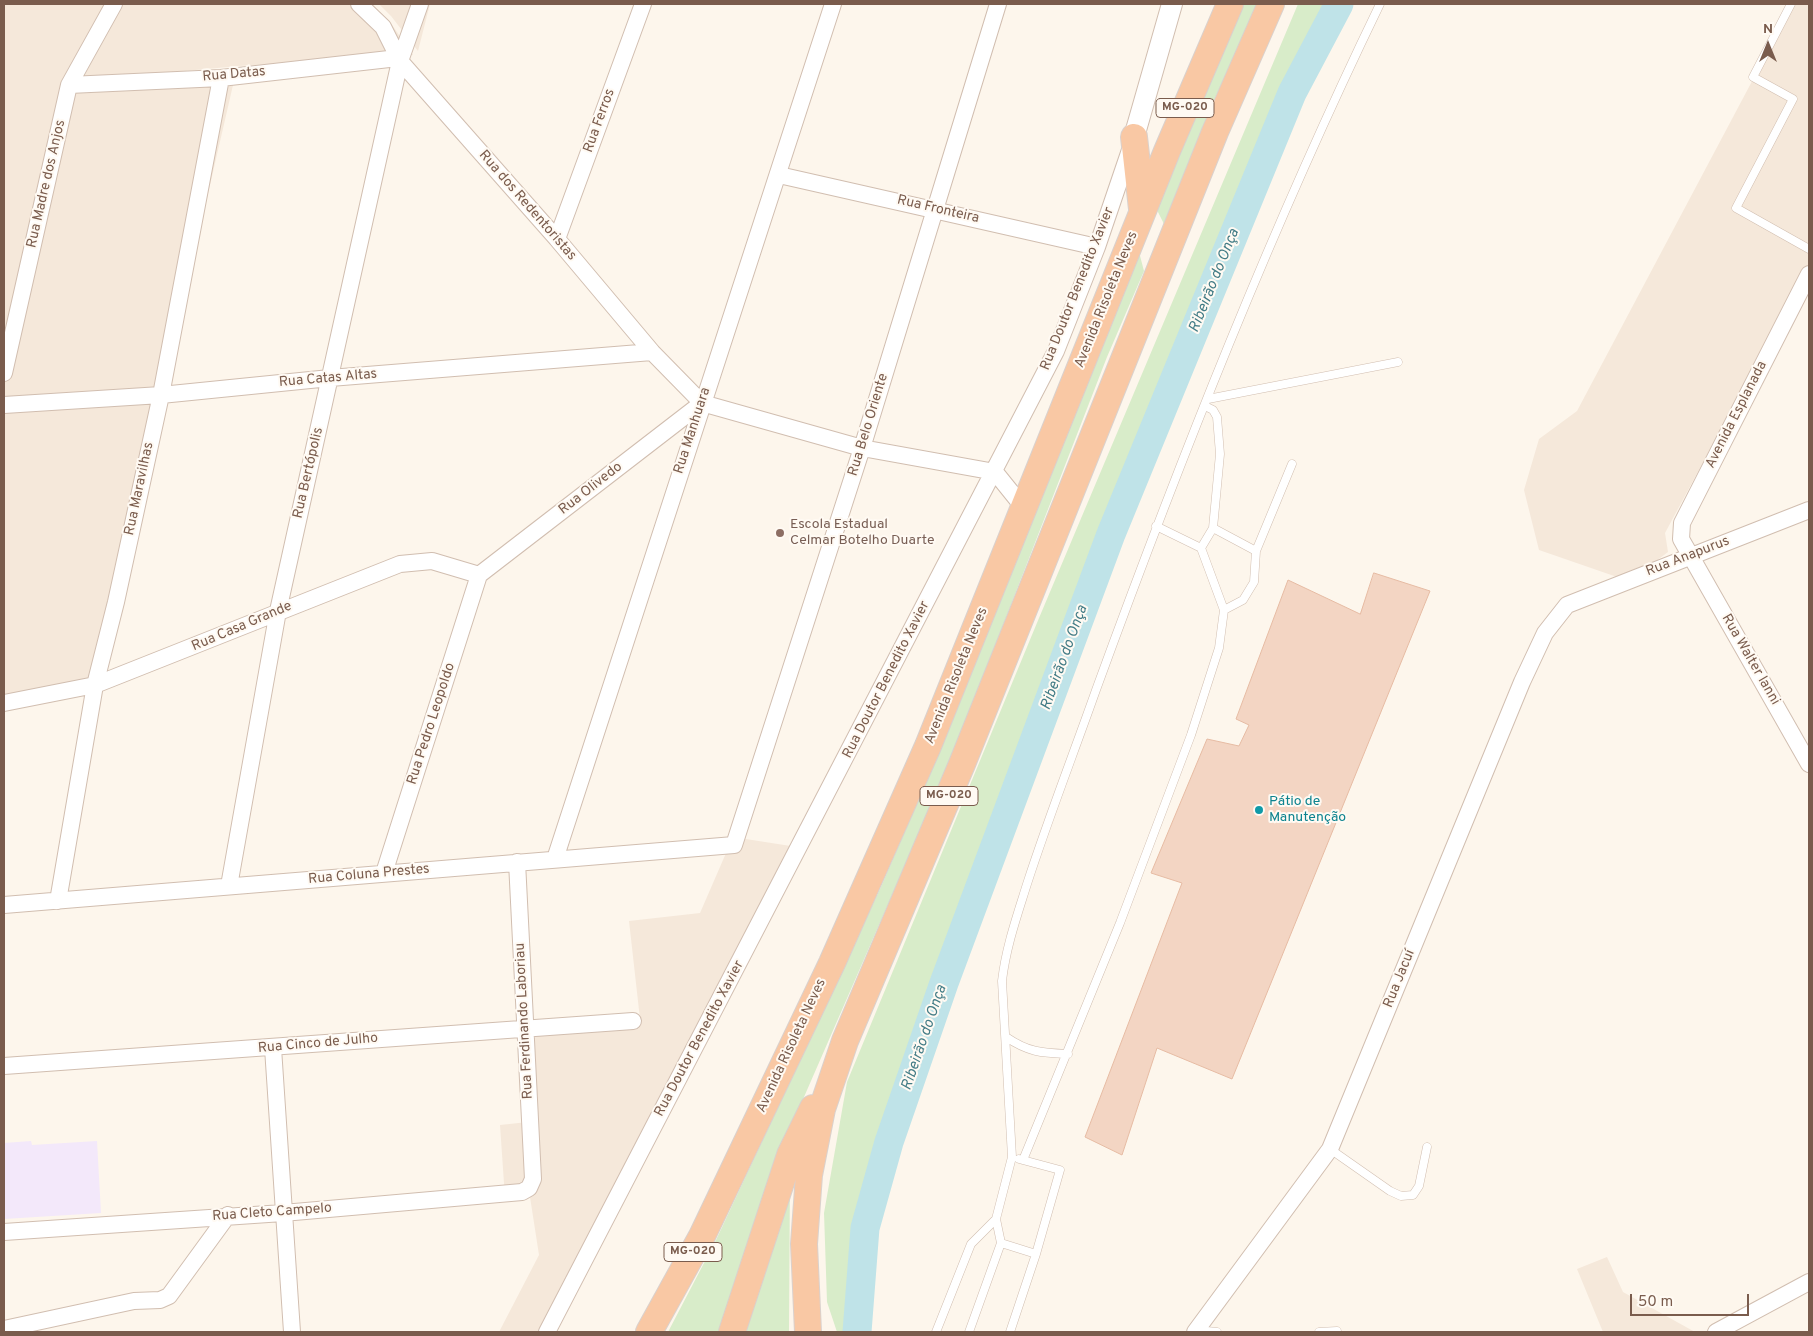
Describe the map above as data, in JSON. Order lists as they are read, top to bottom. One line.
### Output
{"streets":{"highway":["MG-020","Avenida Risoleta Neves"],"street":["Rua Datas","Rua Ferros","Rua Madre dos Anjos","Rua dos Redentoristas","Rua Fronteira","Rua Doutor Benedito Xavier","Rua Catas Altas","Avenida Esplanada","Rua Belo Oriente","Rua Manhuara","Rua Bertópolis","Rua Maravilhas","Rua Olivedo","Rua Anapurus","Rua Casa Grande","Rua Walter Ianni","Rua Pedro Leopoldo","Rua Coluna Prestes","Rua Jacuí","Rua Ferdinando Laboriau","Rua Cinco de Julho","Rua Cleto Campelo"]},"crossings":[["Rua Datas","Rua Madre dos Anjos"],["Rua Datas","Rua dos Redentoristas"],["Rua Datas","Rua Bertópolis"],["Rua Datas","Rua Maravilhas"],["Rua Ferros","Rua dos Redentoristas"],["Rua dos Redentoristas","Rua Catas Altas"],["Rua dos Redentoristas","Rua Manhuara"],["Rua dos Redentoristas","Rua Bertópolis"],["Rua dos Redentoristas","Rua Olivedo"],["Rua Fronteira","Rua Doutor Benedito Xavier"],["Rua Fronteira","Rua Belo Oriente"],["Rua Fronteira","Rua Manhuara"],["Rua Catas Altas","Rua Bertópolis"],["Rua Catas Altas","Rua Maravilhas"],["Avenida Esplanada","Rua Anapurus"],["Avenida Esplanada","Rua Walter Ianni"],["Rua Belo Oriente","Rua Coluna Prestes"],["Rua Manhuara","Rua Olivedo"],["Rua Manhuara","Rua Coluna Prestes"],["Rua Bertópolis","Rua Casa Grande"],["Rua Bertópolis","Rua Coluna Prestes"],["Rua Maravilhas","Rua Casa Grande"],["Rua Maravilhas","Rua Coluna Prestes"],["Rua Olivedo","Rua Casa Grande"],["Rua Olivedo","Rua Pedro Leopoldo"],["Rua Anapurus","Rua Walter Ianni"],["Rua Anapurus","Rua Jacuí"],["Rua Casa Grande","Rua Pedro Leopoldo"],["Rua Pedro Leopoldo","Rua Coluna Prestes"],["Rua Coluna Prestes","Rua Ferdinando Laboriau"],["Rua Ferdinando Laboriau","Rua Cinco de Julho"],["Rua Ferdinando Laboriau","Rua Cleto Campelo"]],"water":["Ribeirão do Onça"],"places":["Escola Estadual Celmar Botelho Duarte","Pátio de Manutenção"],"scale_bar":"50 m","north":"top"}
